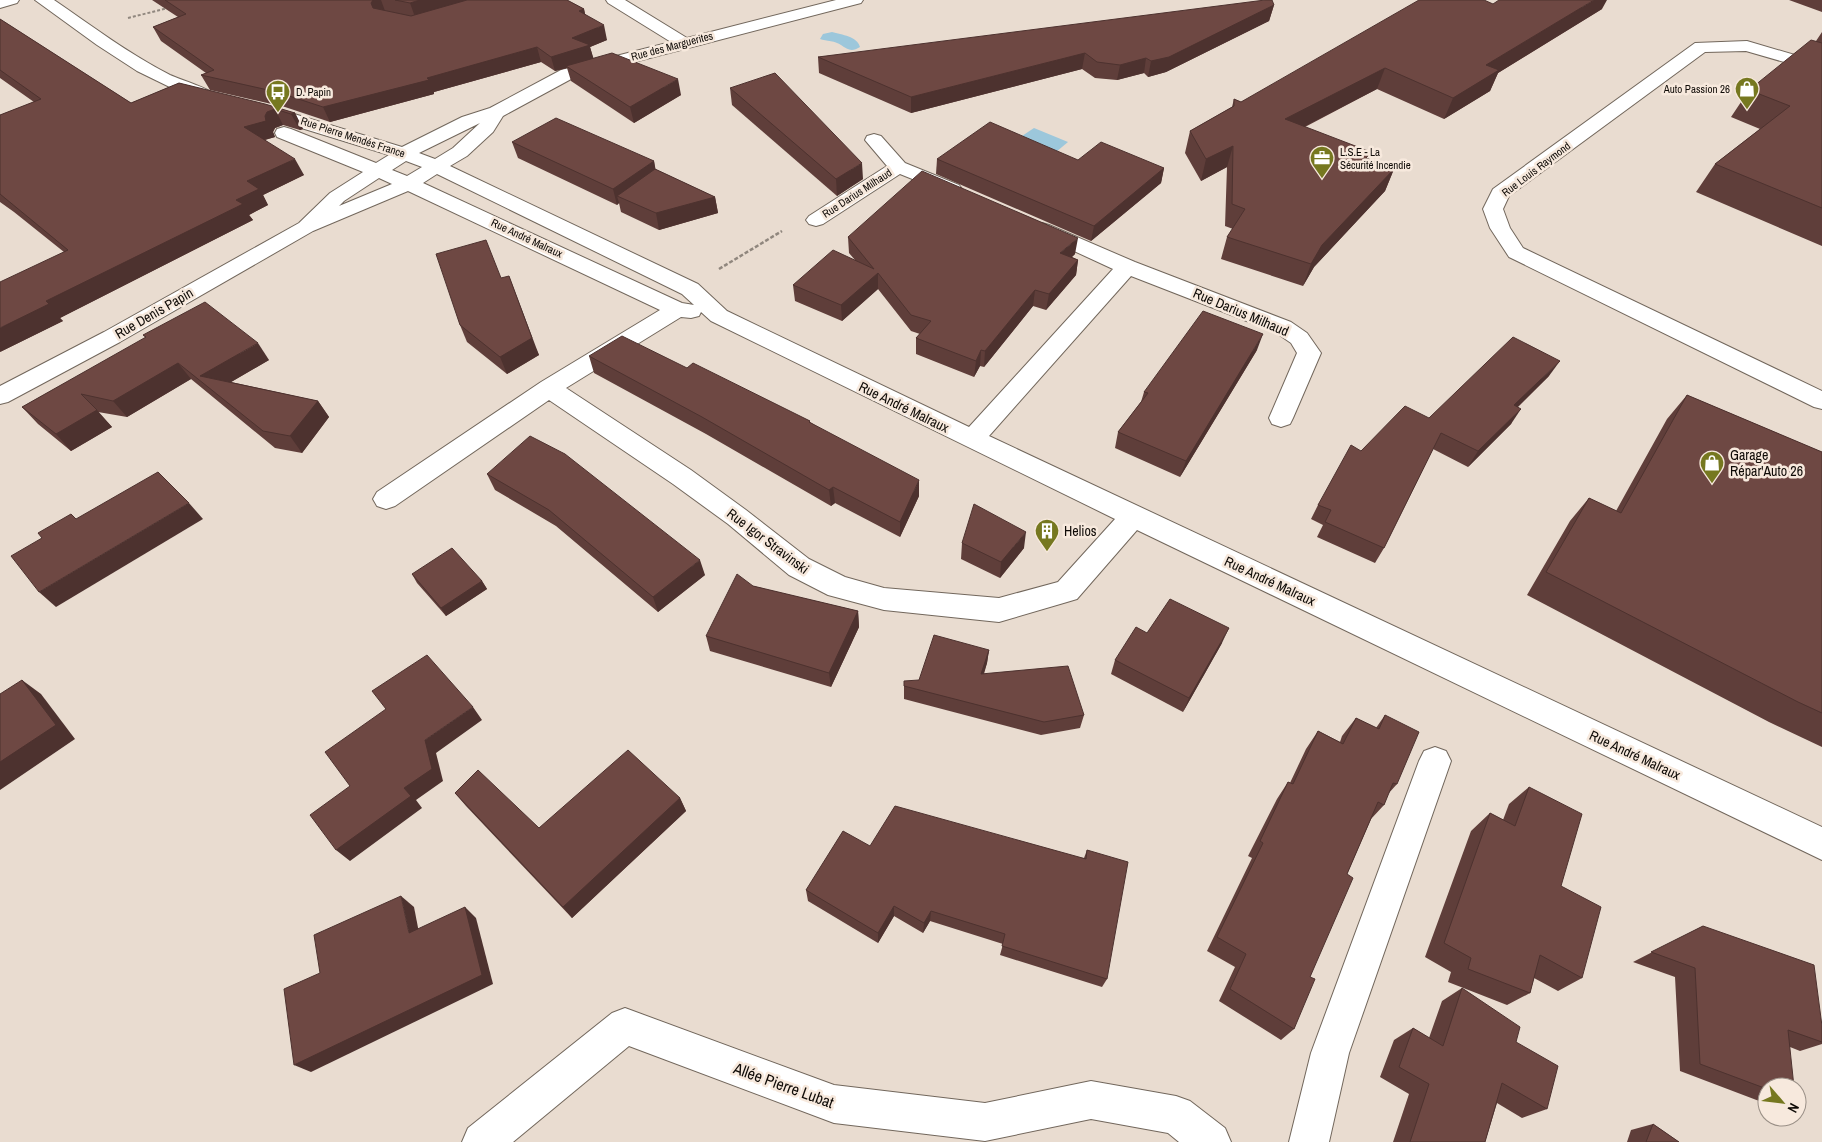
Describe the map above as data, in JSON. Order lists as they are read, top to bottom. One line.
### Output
{"streets":{"street":["Rue des Marguerites","Rue Pierre Mendés France","Rue Louis Raymond","Rue Darius Milhaud","Rue André Malraux","Rue Denis Papin","Rue Igor Stravinski","Allée Pierre Lubat"]},"crossings":[["Rue des Marguerites","Rue Pierre Mendés France"],["Rue des Marguerites","Rue André Malraux"],["Rue des Marguerites","Rue Denis Papin"],["Rue Pierre Mendés France","Rue André Malraux"],["Rue Pierre Mendés France","Rue Denis Papin"],["Rue André Malraux","Rue Denis Papin"],["Rue André Malraux","Rue Igor Stravinski"]],"places":{"shop":["Auto Passion 26","Garage Répar'Auto 26"],"bus stop":["D. Papin"],"office":["L.S.E - La Sécurité Incendie"],"building":["Helios"]},"north":"bottom right"}
